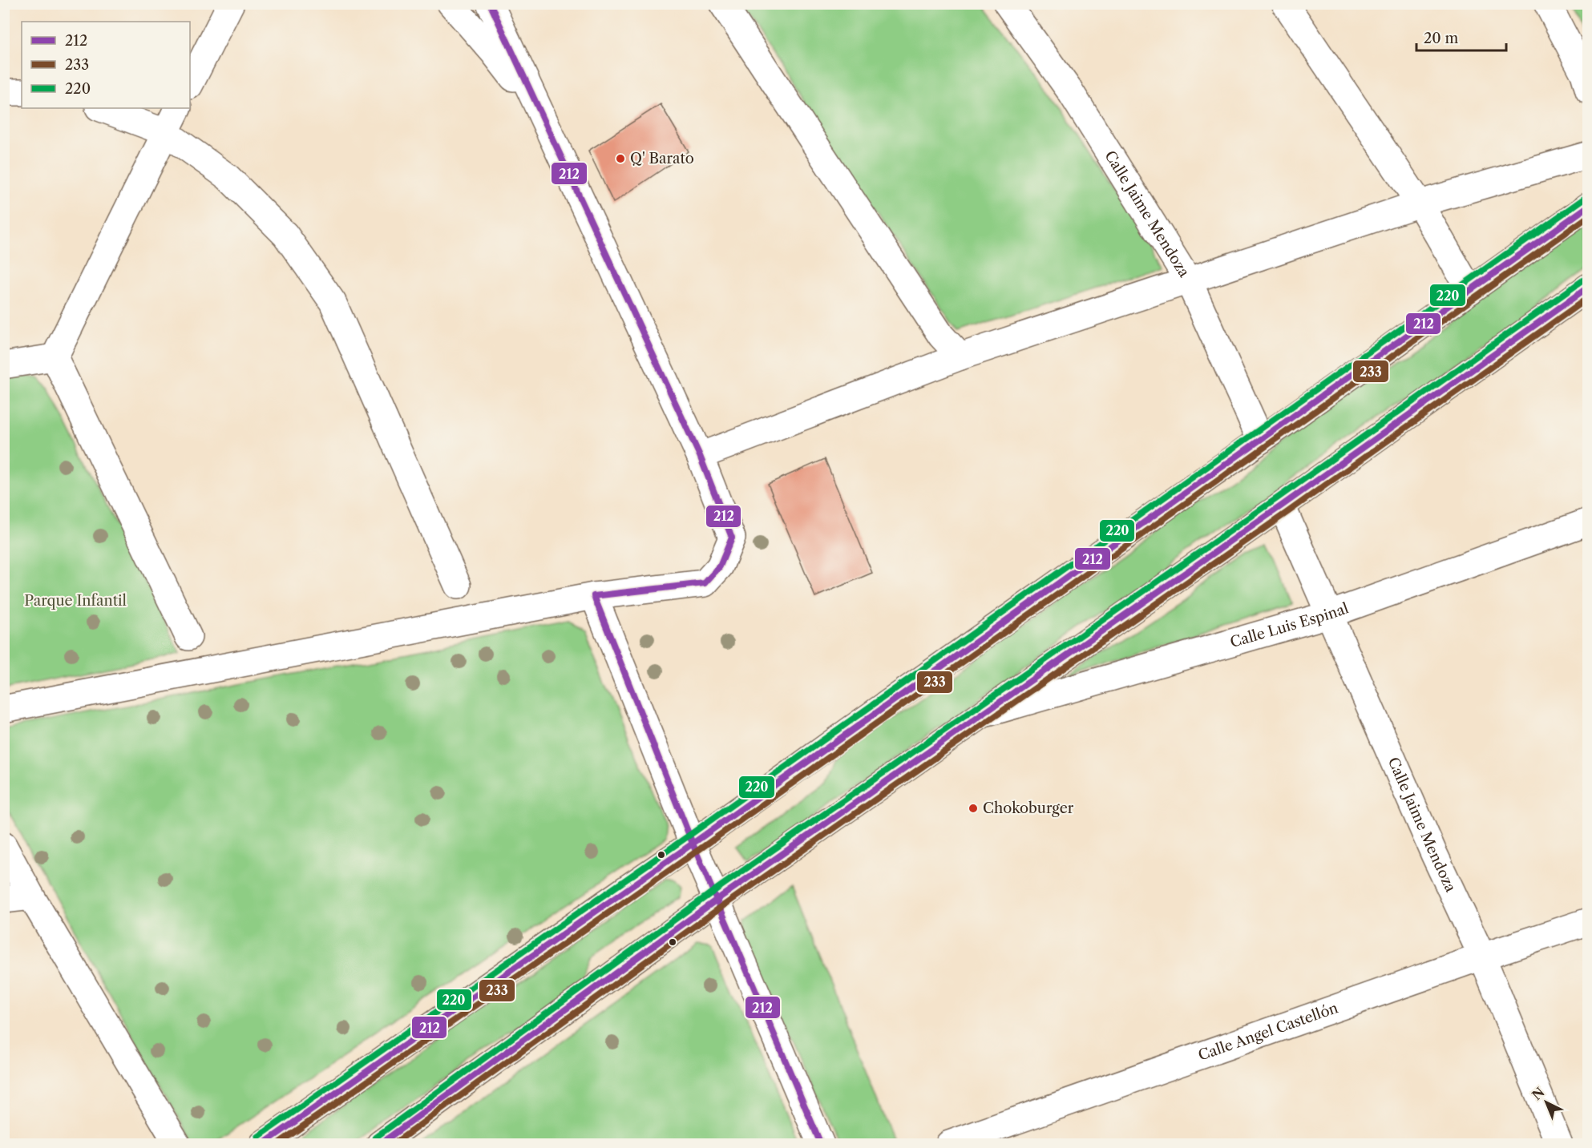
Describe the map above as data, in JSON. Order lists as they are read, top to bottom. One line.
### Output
{"streets":{"street":["Calle Jaime Mendoza","Calle Luis Espinal","Calle Angel Castellón"]},"crossings":[["Calle Jaime Mendoza","Calle Luis Espinal"],["Calle Jaime Mendoza","Calle Angel Castellón"]],"parks":["Parque Infantil"],"places":["Q' Barato","Chokoburger"],"lines":["transit line 212","transit line 220","transit line 233"],"legend":["212","233","220"],"scale_bar":"20 m","north":"top left"}
